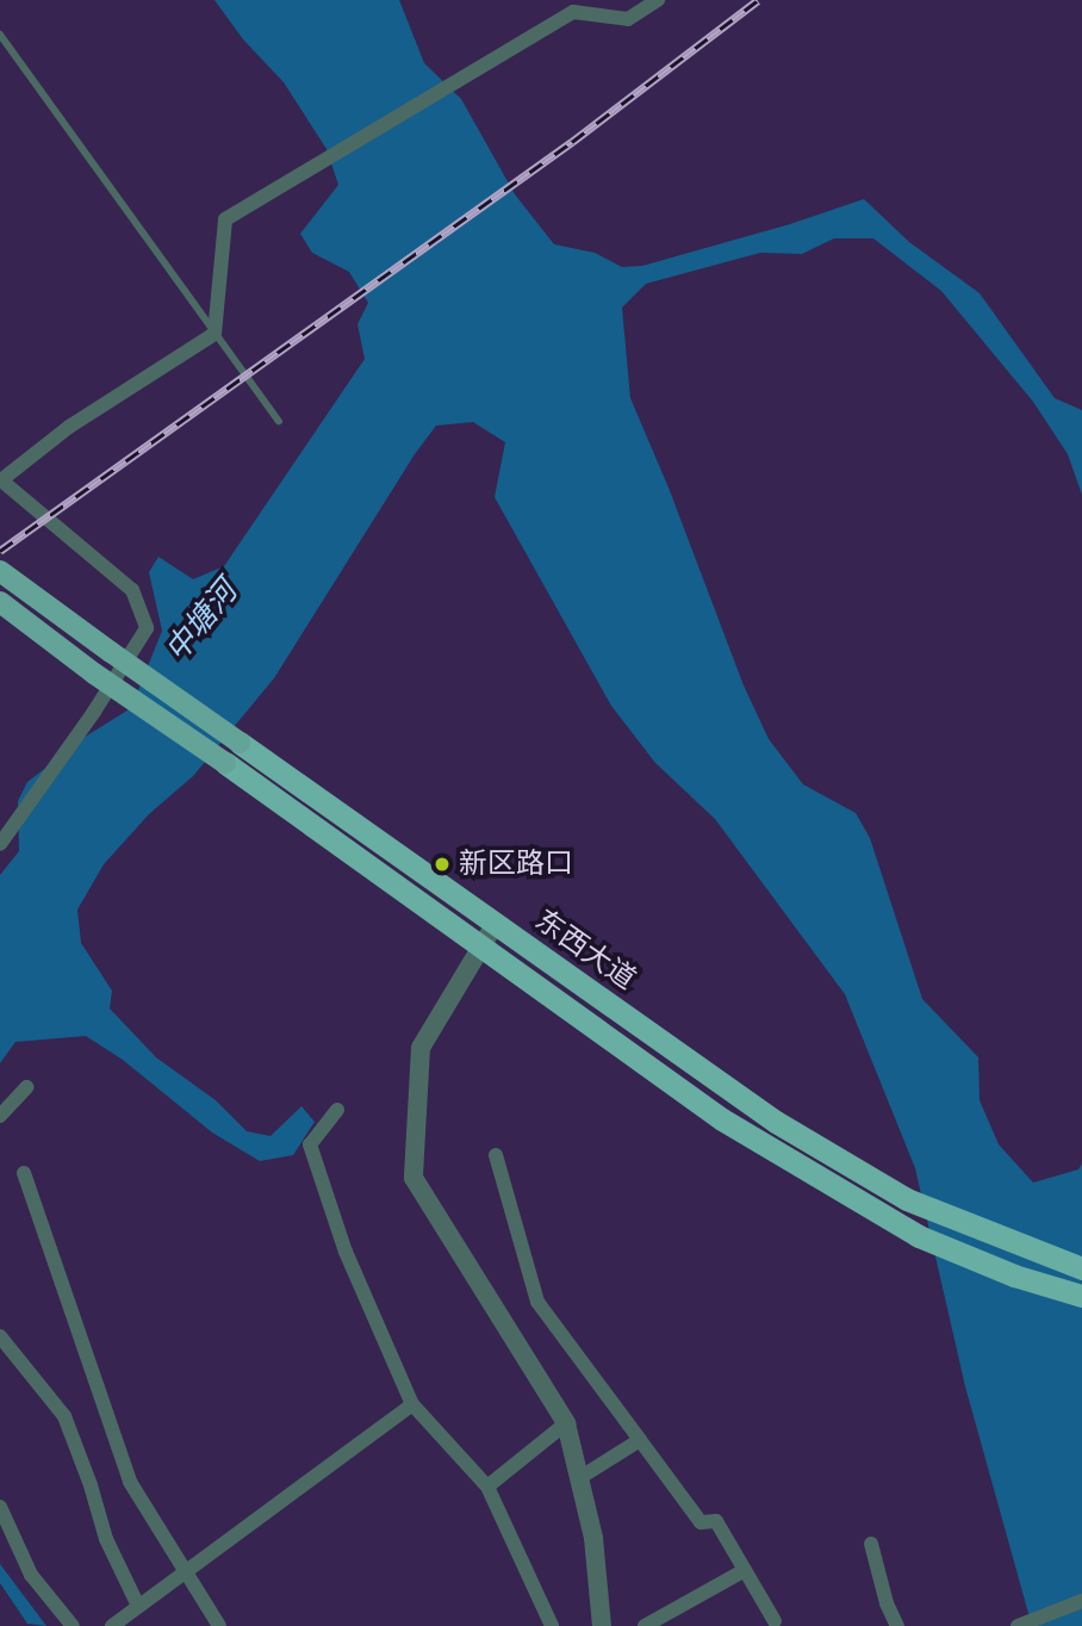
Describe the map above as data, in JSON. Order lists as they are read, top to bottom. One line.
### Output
{"streets":{"highway":["东西大道"]},"water":["中塘河"],"places":["新区路口"]}
